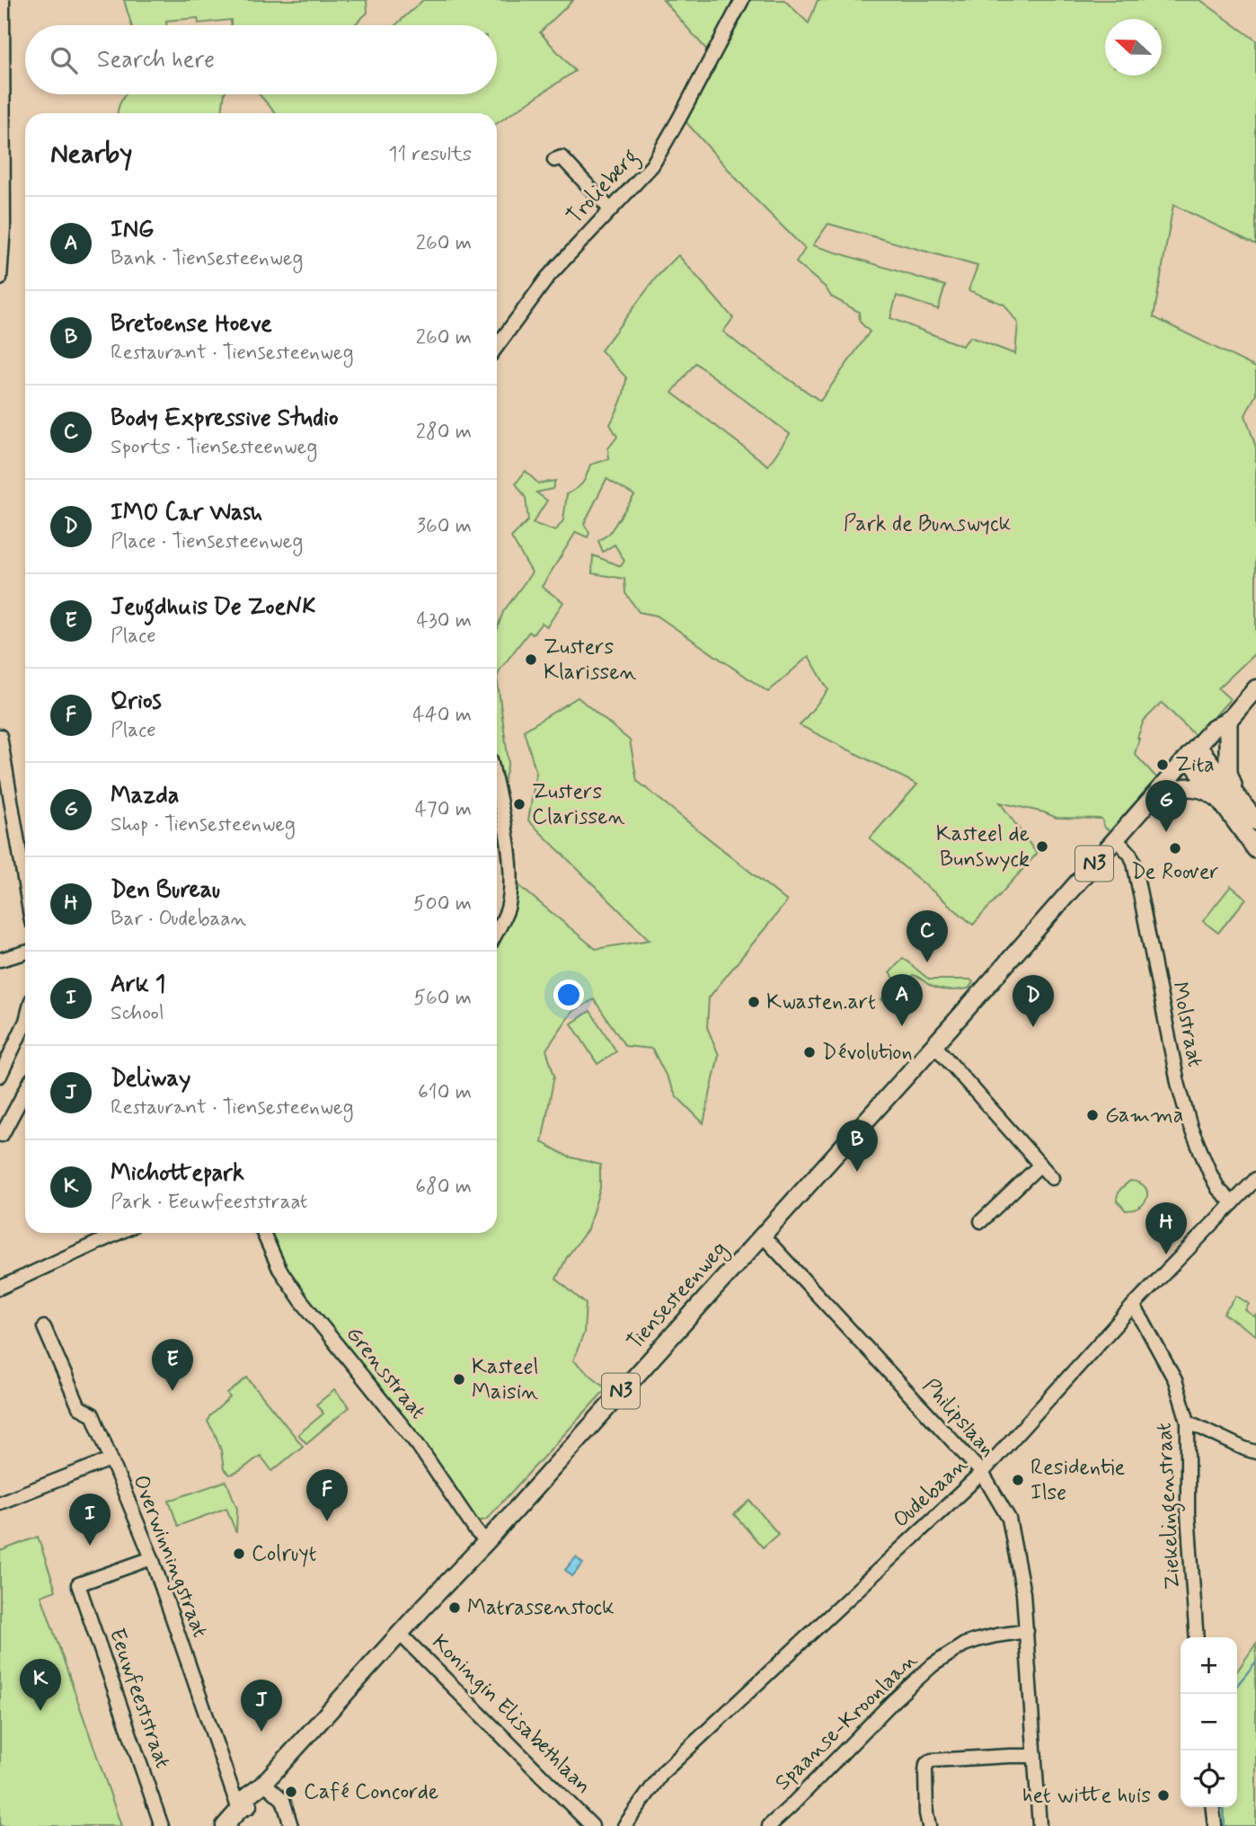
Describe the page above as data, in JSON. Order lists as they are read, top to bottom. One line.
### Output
{"streets":{"main road":["N3","Tiensesteenweg"],"street":["Trolieberg","Molstraat","Grensstraat","Philipslaan","Oudebaan","Ziekelingenstraat","Overwinningstraat","Eeuwfeeststraat","Koningin Elisabethlaan","Spaanse-Kroonlaan"]},"crossings":[["Molstraat","Tiensesteenweg"],["Molstraat","Oudebaan"],["Tiensesteenweg","Grensstraat"],["Tiensesteenweg","Philipslaan"],["Tiensesteenweg","Overwinningstraat"],["Tiensesteenweg","Koningin Elisabethlaan"],["Philipslaan","Oudebaan"],["Philipslaan","Spaanse-Kroonlaan"],["Oudebaan","Ziekelingenstraat"],["Overwinningstraat","Eeuwfeeststraat"]],"parks":["Park de Bunswyck"],"places":["Zusters Klarissen","Zita","Zusters Clarissen","Kasteel de Bunswyck","De Roover","Kwasten.art","Dévolution","Gamma","Kasteel Maisin","Residentie Ilse","Colruyt","Matrassenstock","Café Concorde","het witte huis"],"north":"left","page":{"search":"Search here","heading":["Nearby","11 results"],"list":[{"mark":"A","name":"ING","note":"Bank · Tiensesteenweg","value":"260 m"},{"mark":"B","name":"Bretoense Hoeve","note":"Restaurant · Tiensesteenweg","value":"260 m"},{"mark":"C","name":"Body Expressive Studio","note":"Sports · Tiensesteenweg","value":"280 m"},{"mark":"D","name":"IMO Car Wash","note":"Place · Tiensesteenweg","value":"360 m"},{"mark":"E","name":"Jeugdhuis De ZoeNK","note":"Place","value":"430 m"},{"mark":"F","name":"Qrios","note":"Place","value":"440 m"},{"mark":"G","name":"Mazda","note":"Shop · Tiensesteenweg","value":"470 m"},{"mark":"H","name":"Den Bureau","note":"Bar · Oudebaan","value":"500 m"},{"mark":"I","name":"Ark 1","note":"School","value":"560 m"},{"mark":"J","name":"Deliway","note":"Restaurant · Tiensesteenweg","value":"610 m"},{"mark":"K","name":"Michottepark","note":"Park · Eeuwfeeststraat","value":"680 m"}],"pins":["G","C","A","D","B","H","E","F","I","K","J"],"map_buttons":["+","−"]}}
